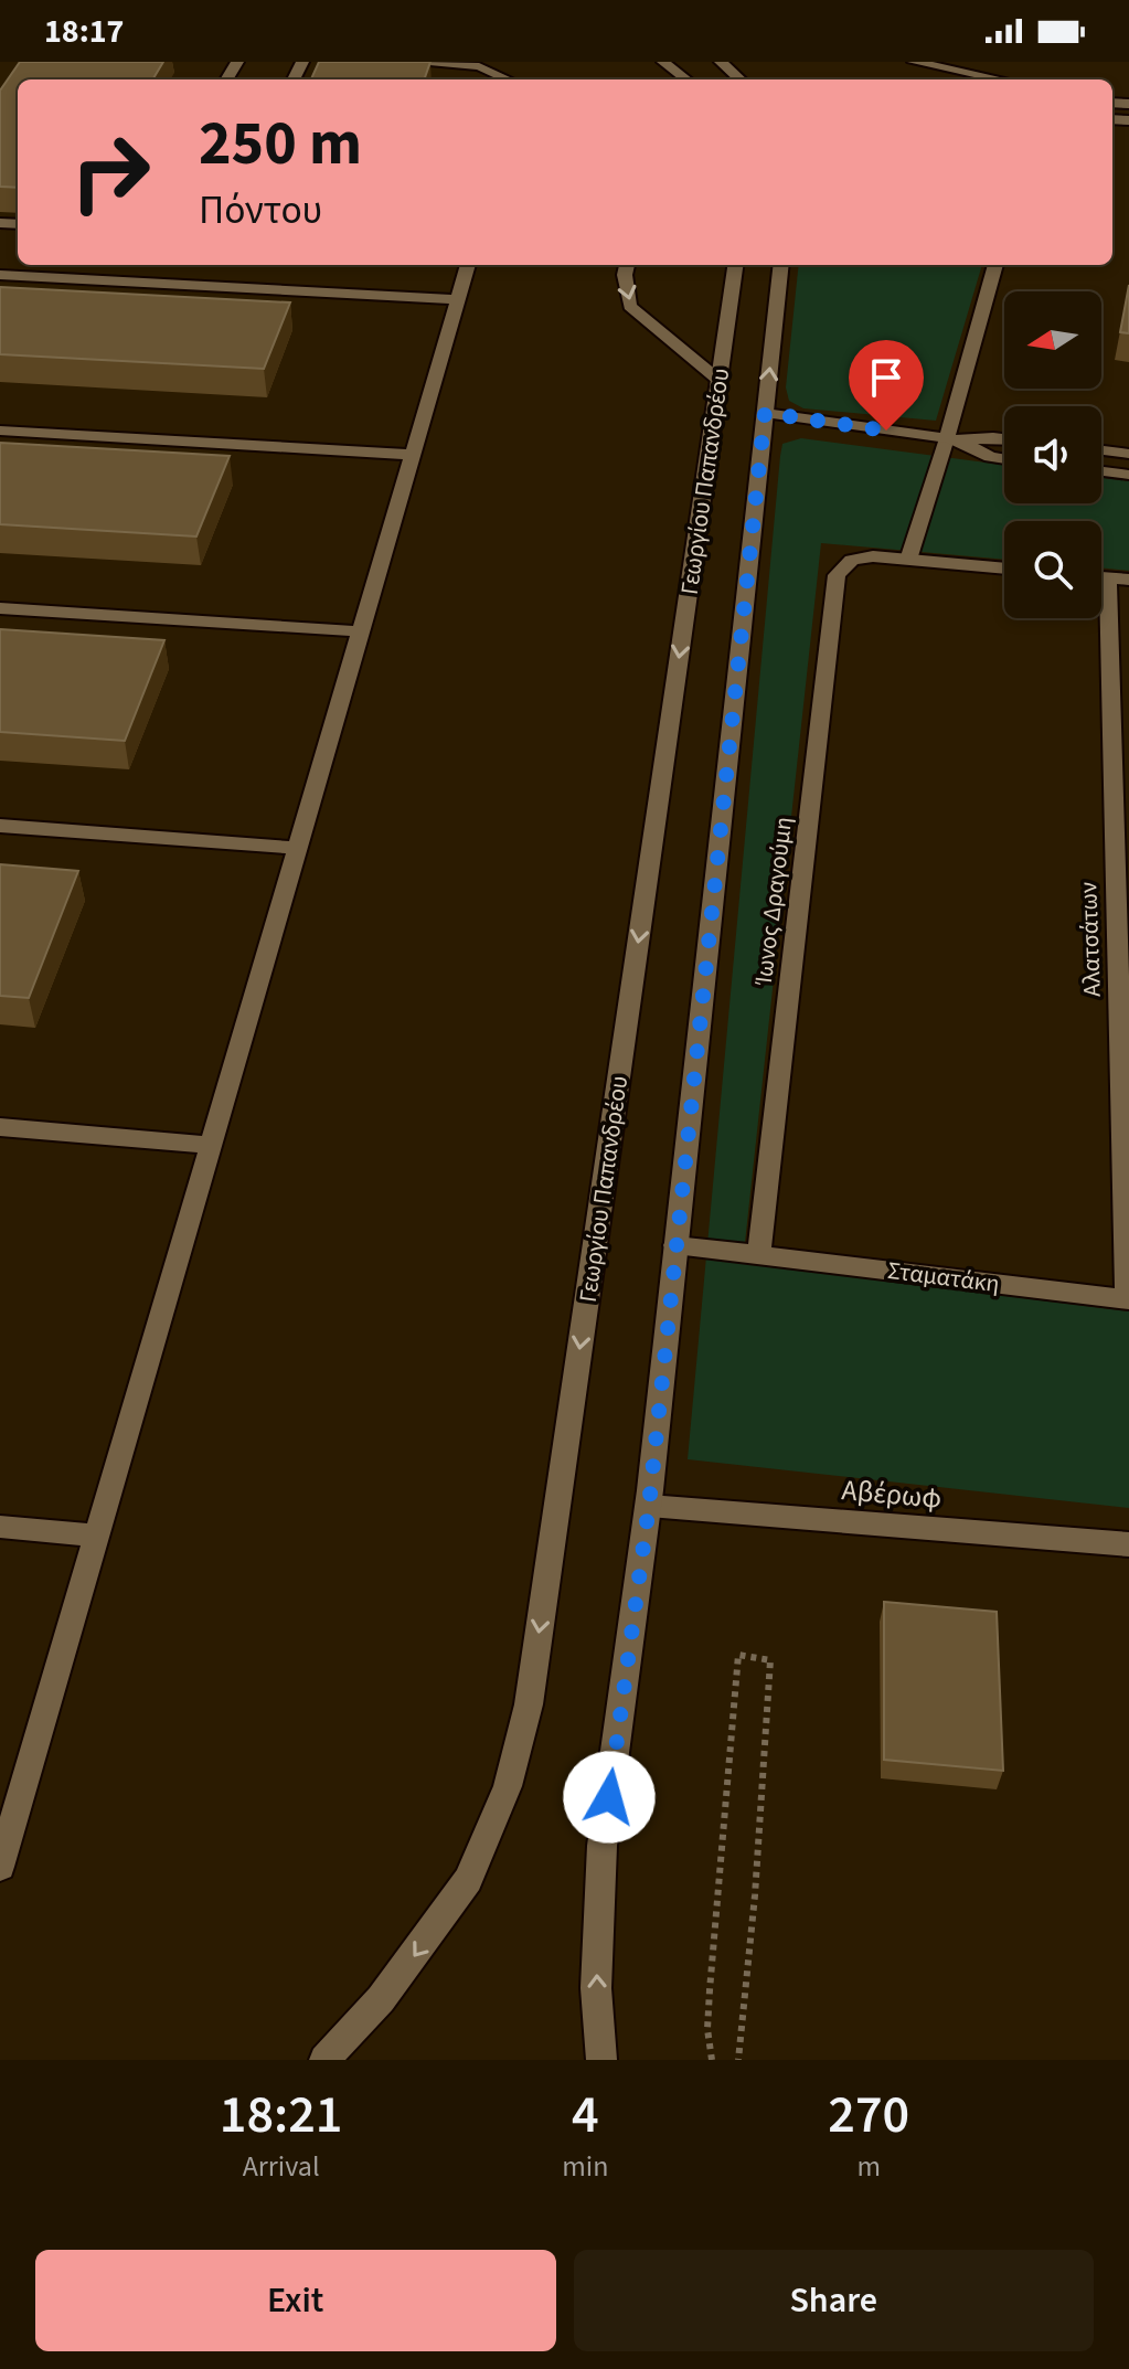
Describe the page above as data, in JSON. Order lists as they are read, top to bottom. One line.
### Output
{"streets":{"street":["Γεωργίου Παπανδρέου","Ίωνος Δραγούμη","Αλατσάτων","Σταματάκη","Αβέρωφ"]},"crossings":[["Γεωργίου Παπανδρέου","Σταματάκη"],["Γεωργίου Παπανδρέου","Αβέρωφ"],["Ίωνος Δραγούμη","Σταματάκη"],["Αλατσάτων","Σταματάκη"]],"north":"left","page":{"status":"18:17","turn":["250 m","Πόντου"],"eta":["18:21","Arrival","4","min","270","m"],"buttons":["Exit","Share"]}}
